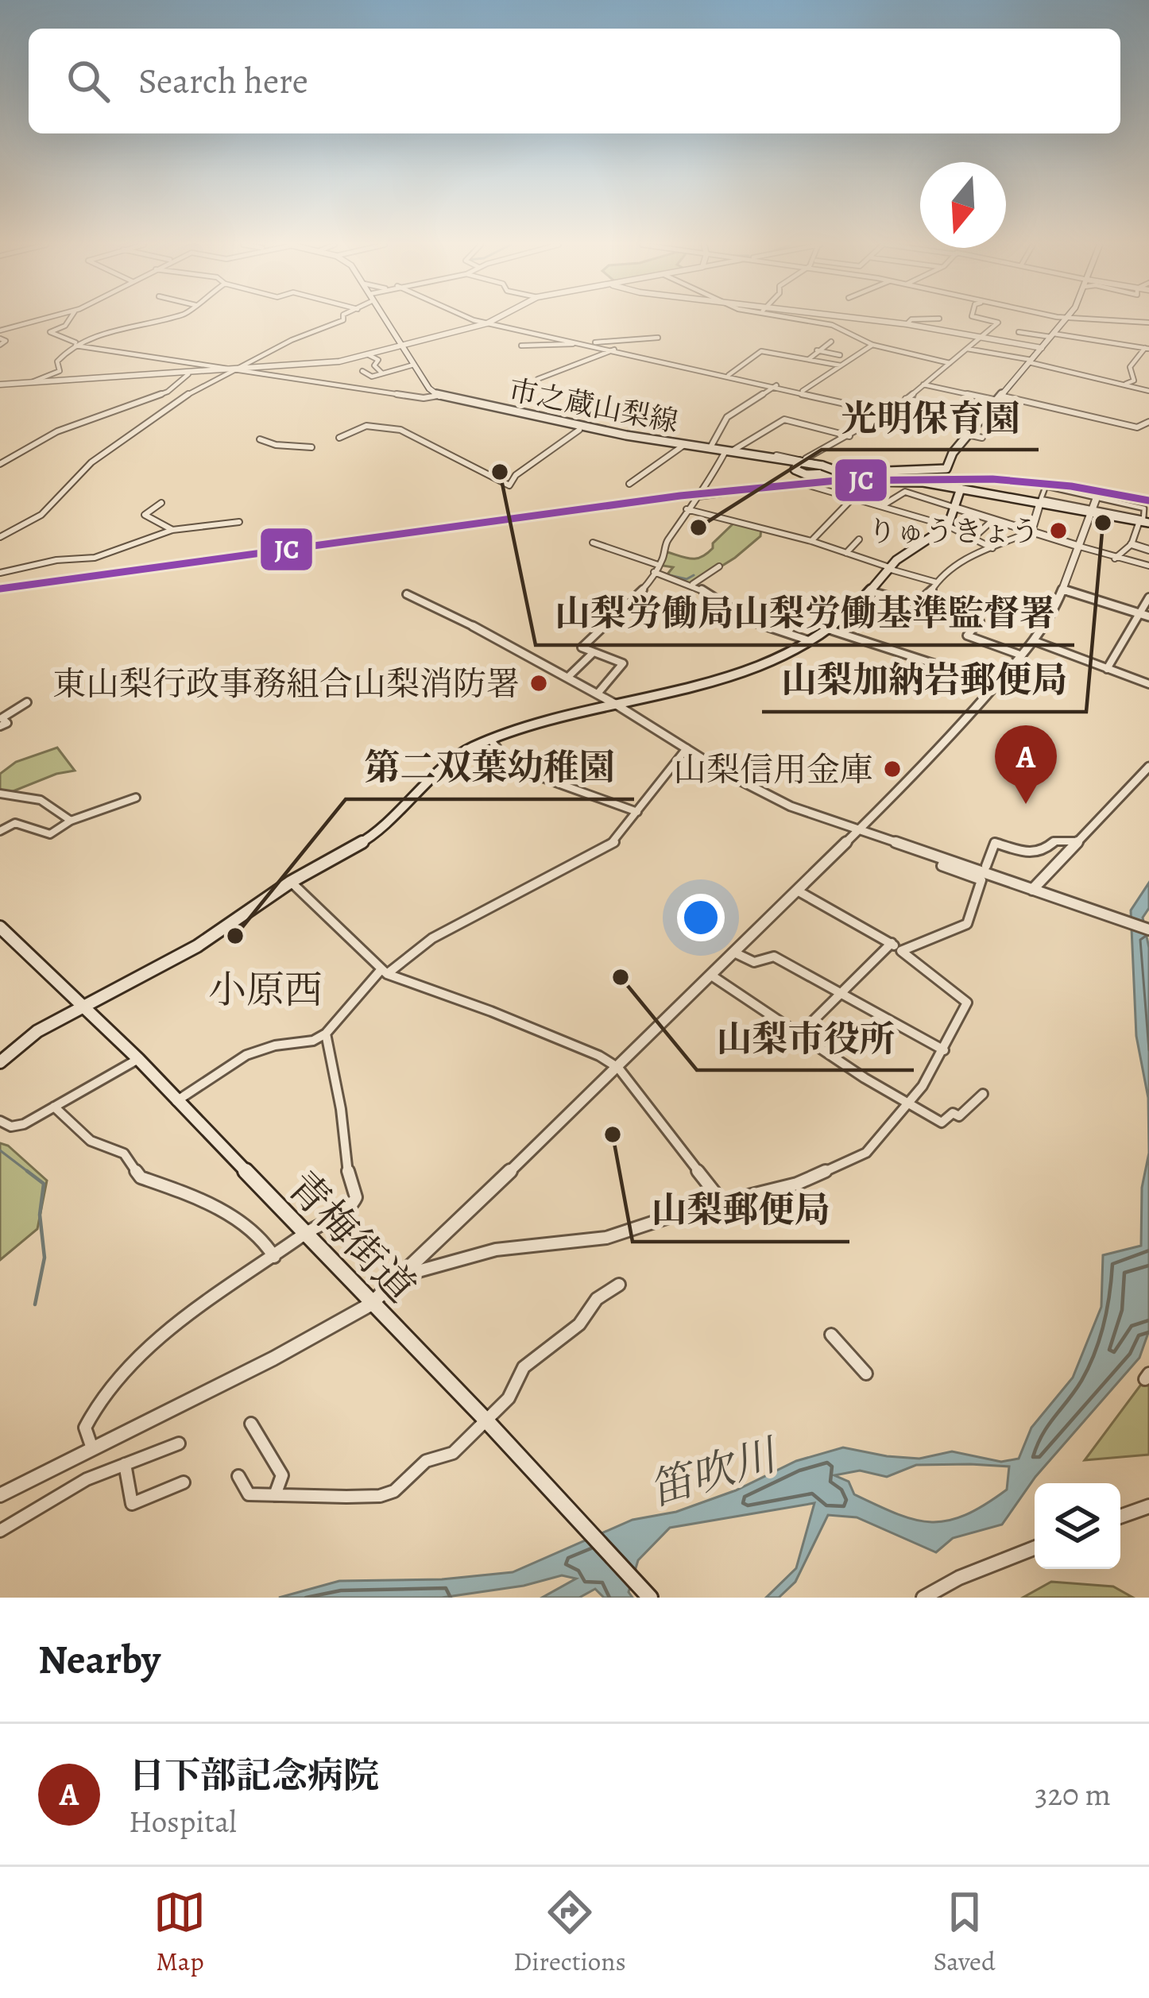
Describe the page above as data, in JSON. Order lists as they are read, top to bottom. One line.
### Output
{"streets":{"main road":["市之蔵山梨線","青梅街道"]},"districts":["小原西"],"water":["笛吹川"],"places":["山梨労働局山梨労働基準監督署","山梨加納岩郵便局","光明保育園","りゅうきょう","東山梨行政事務組合山梨消防署","山梨信用金庫","第二双葉幼稚園","山梨市役所","山梨郵便局"],"lines":["transit line JC"],"north":"bottom","page":{"search":"Search here","pins":"A","heading":"Nearby","list":[{"mark":"A","name":"日下部記念病院","note":"Hospital","value":"320 m"}],"nav":["Map","Directions","Saved"]}}
